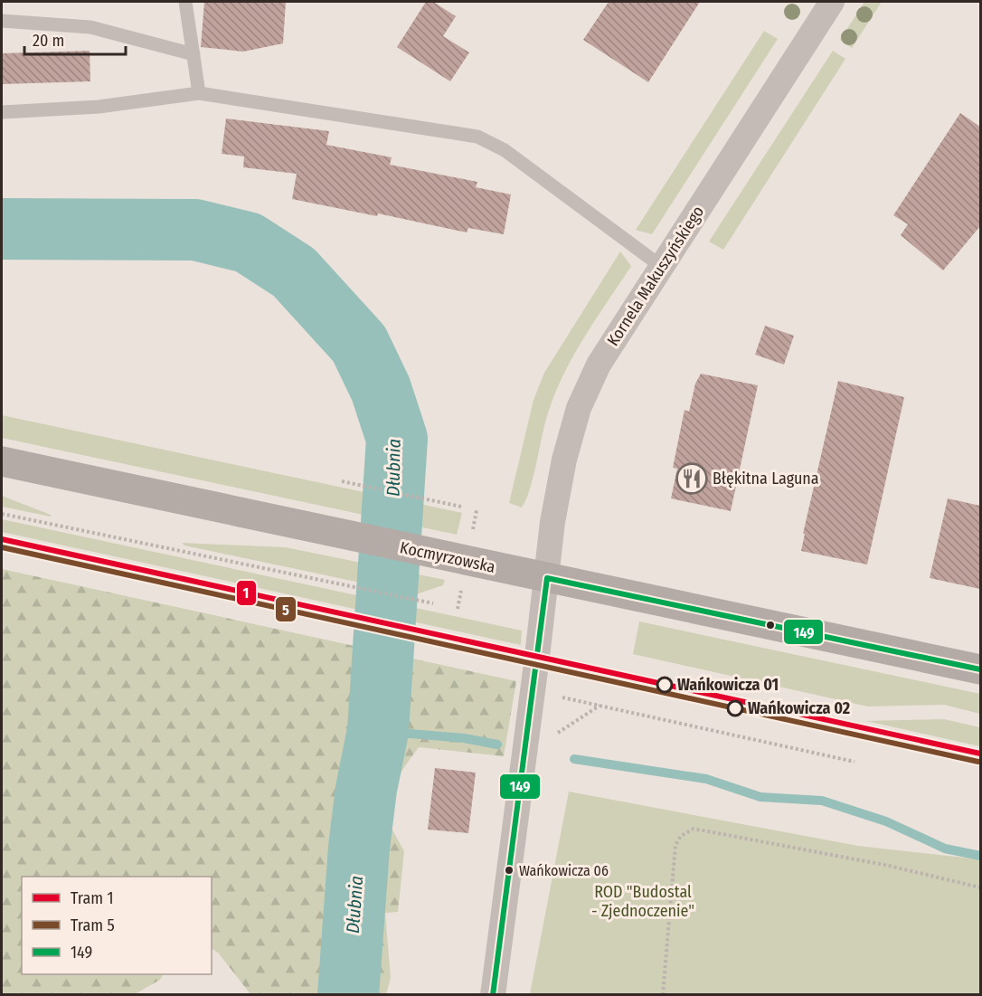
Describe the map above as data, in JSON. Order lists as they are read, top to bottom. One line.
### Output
{"streets":{"main road":["Kocmyrzowska"],"street":["Kornela Makuszyńskiego"]},"crossings":[["Kornela Makuszyńskiego","Kocmyrzowska"]],"water":["Dłubnia"],"parks":["ROD \"Budostal - Zjednoczenie\""],"places":{"restaurant":["Błękitna Laguna"],"other":["Wańkowicza 01","Wańkowicza 02","Wańkowicza 06"]},"lines":["tram line 1","tram line 5","transit line 149"],"legend":["Tram 1","Tram 5","149"],"scale_bar":"20 m"}
